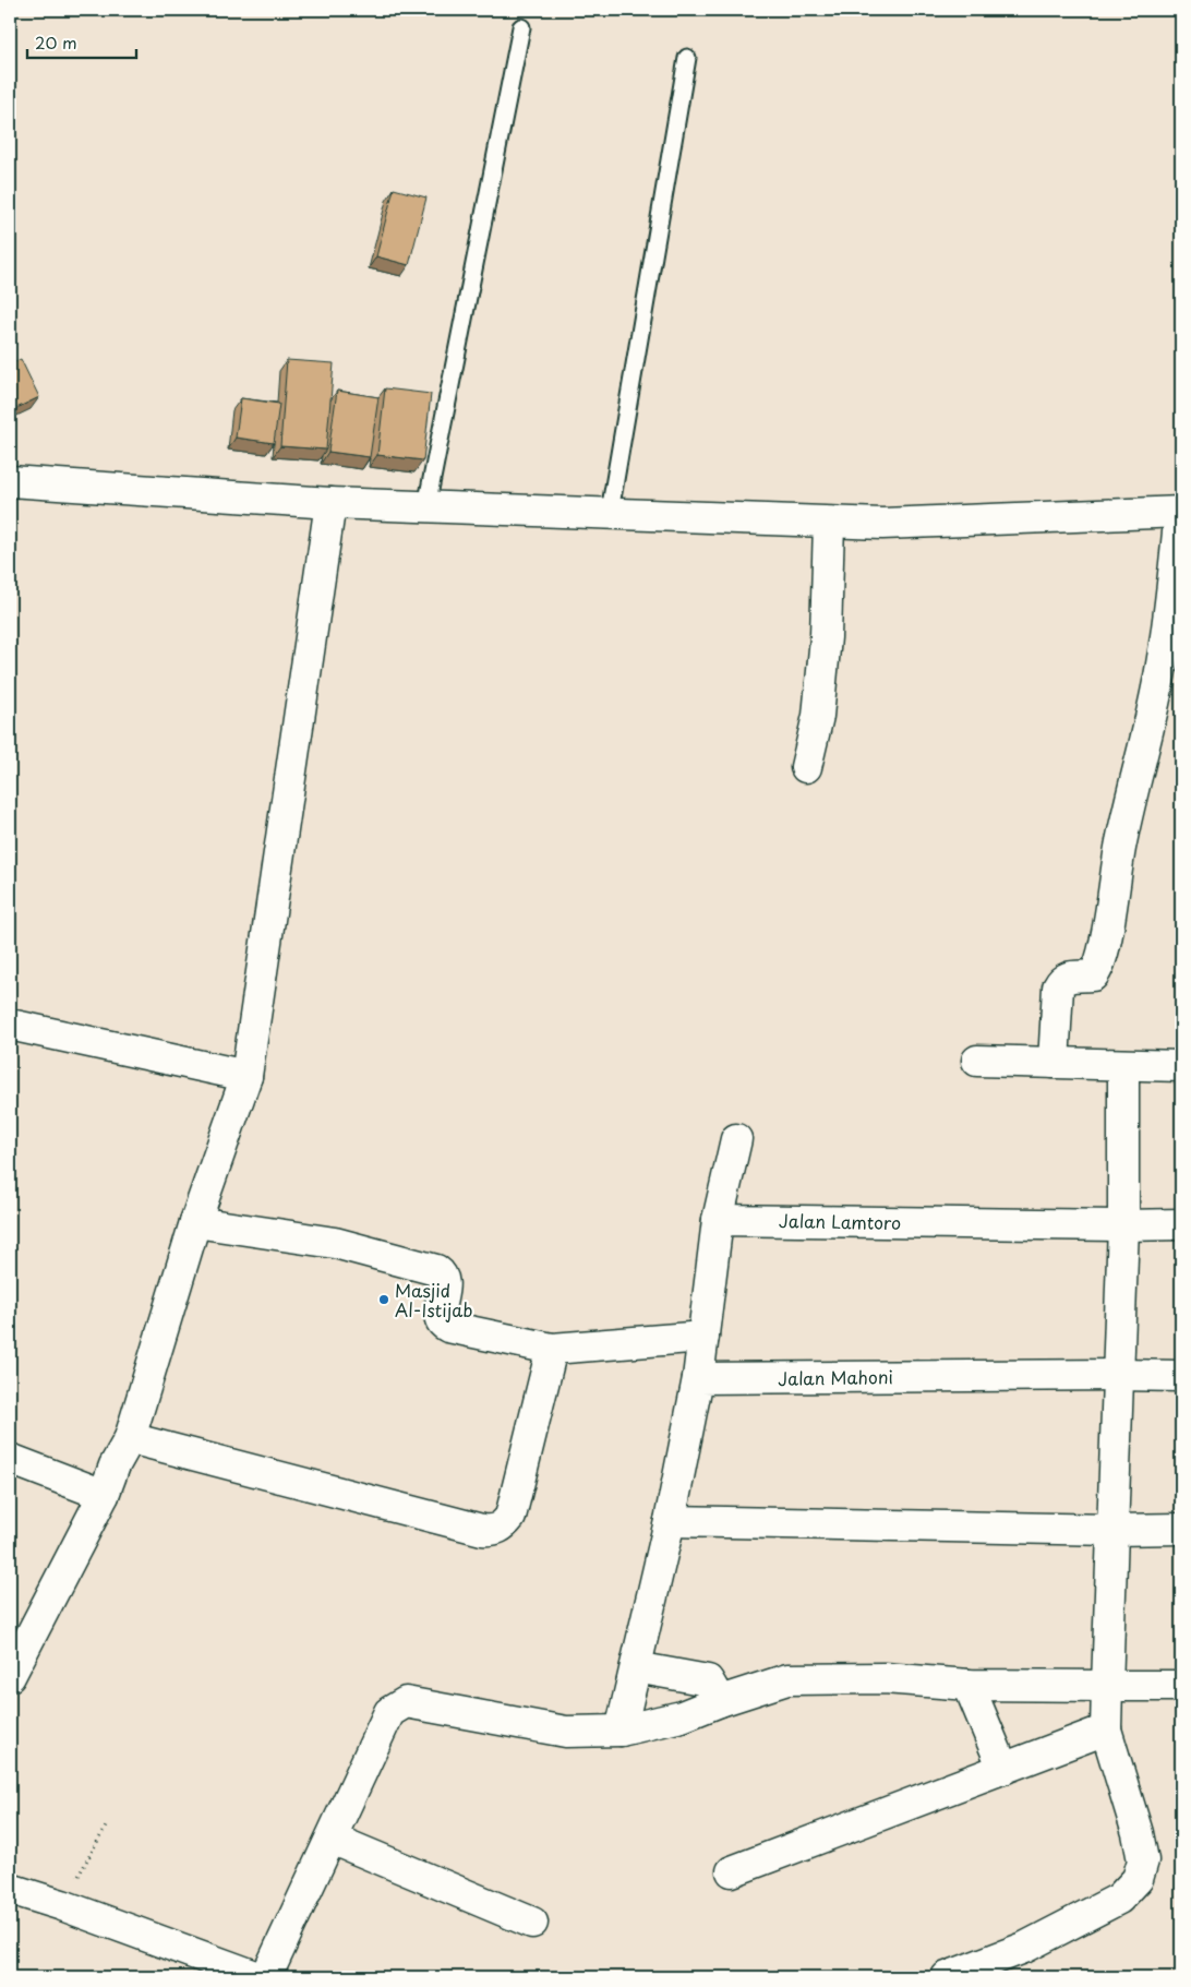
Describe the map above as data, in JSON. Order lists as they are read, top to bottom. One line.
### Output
{"streets":{"street":["Jalan Lamtoro","Jalan Mahoni"]},"places":["Masjid Al-Istijab"],"scale_bar":"20 m"}
